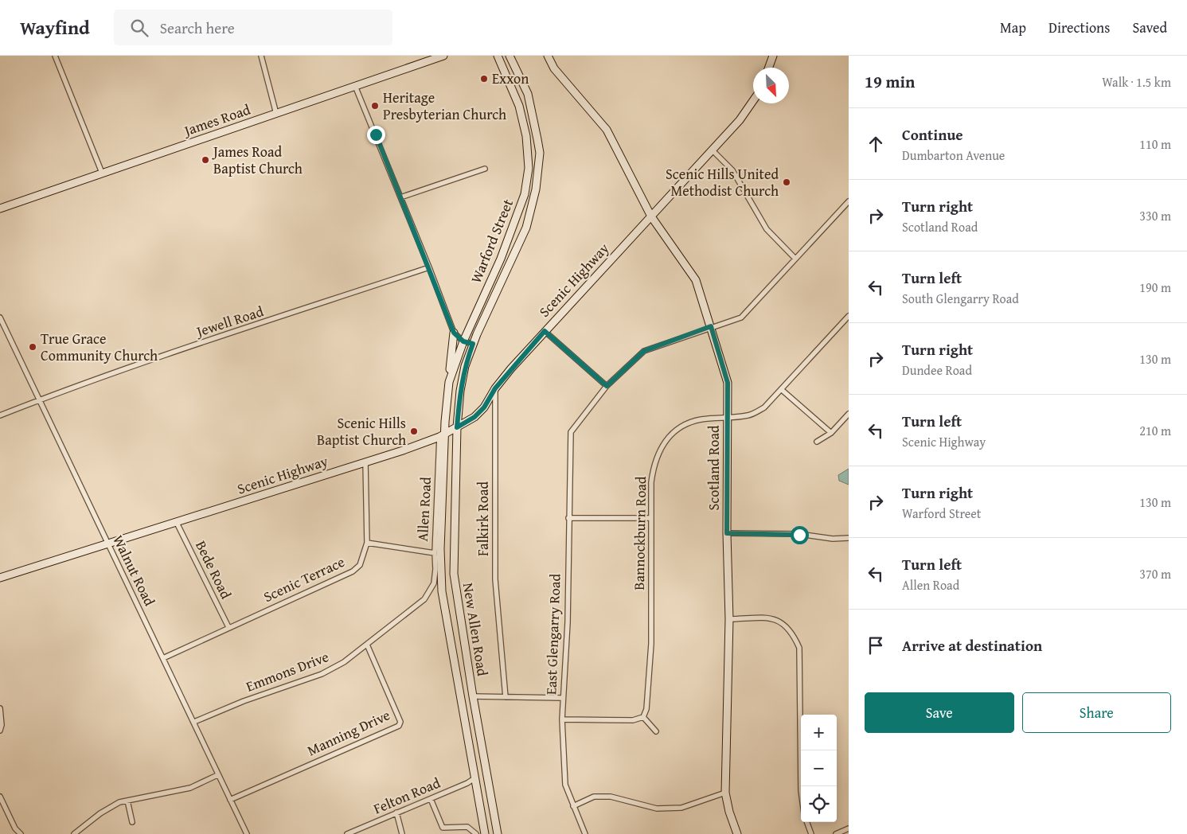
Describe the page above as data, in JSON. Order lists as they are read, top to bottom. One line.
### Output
{"streets":{"main road":["James Road","Warford Street","Scenic Highway","Scotland Road","New Allen Road"],"street":["Jewell Road","Allen Road","Falkirk Road","Bannockburn Road","Bede Road","Walnut Road","Scenic Terrace","East Glengarry Road","Emmons Drive","Manning Drive","Felton Road"]},"crossings":[["Warford Street","Scenic Highway"],["Warford Street","Allen Road"],["Warford Street","New Allen Road"],["Scenic Highway","Scotland Road"],["Scenic Highway","Allen Road"],["Scenic Highway","Falkirk Road"],["Scenic Highway","Bede Road"],["Scenic Highway","Walnut Road"],["Scenic Highway","Scenic Terrace"],["Scenic Highway","New Allen Road"],["Jewell Road","Walnut Road"],["Scotland Road","Bannockburn Road"],["Allen Road","New Allen Road"],["Allen Road","Emmons Drive"],["Bede Road","Scenic Terrace"],["Walnut Road","Scenic Terrace"],["Walnut Road","Emmons Drive"],["Walnut Road","Manning Drive"],["New Allen Road","Felton Road"],["Emmons Drive","Manning Drive"]],"places":["Exxon","Heritage Presbyterian Church","James Road Baptist Church","Scenic Hills United Methodist Church","True Grace Community Church","Scenic Hills Baptist Church"],"north":"bottom right","page":{"header":"Wayfind","search":"Search here","nav":["Map","Directions","Saved"],"heading":["19 min","Walk · 1.5 km"],"list":[["Continue","Dumbarton Avenue","110 m"],["Turn right","Scotland Road","330 m"],["Turn left","South Glengarry Road","190 m"],["Turn right","Dundee Road","130 m"],["Turn left","Scenic Highway","210 m"],["Turn right","Warford Street","130 m"],["Turn left","Allen Road","370 m"],"Arrive at destination"],"buttons":["Save","Share"],"map_buttons":["+","−"]}}
